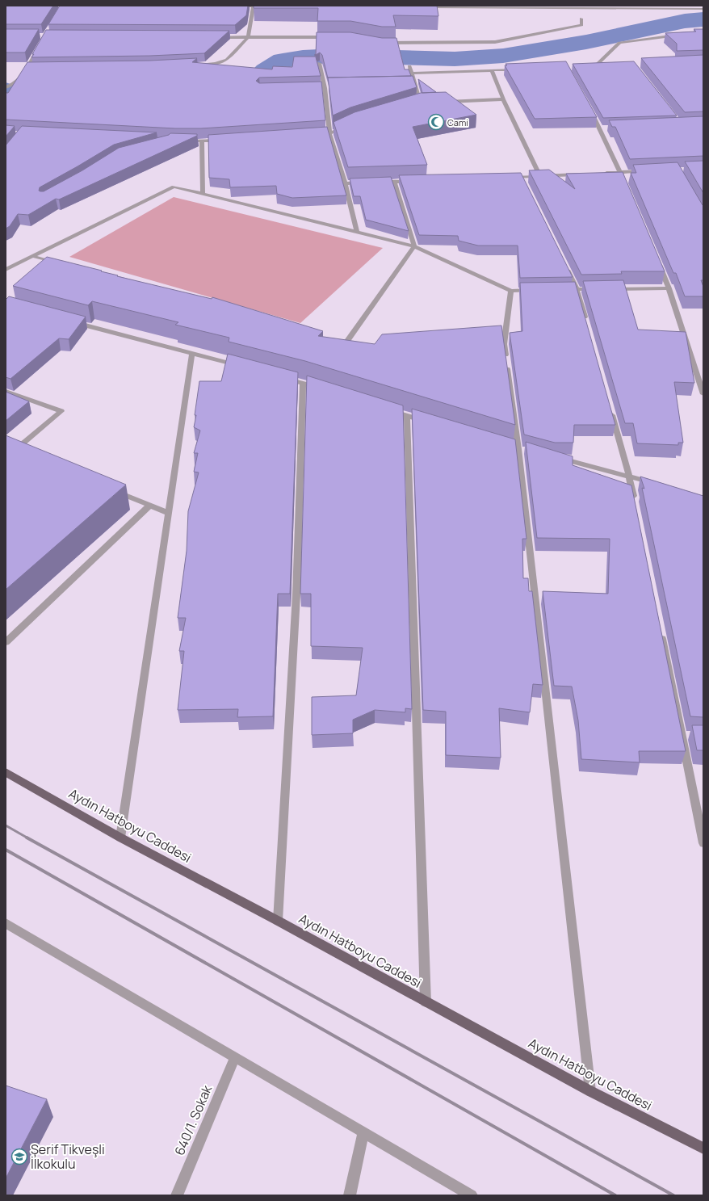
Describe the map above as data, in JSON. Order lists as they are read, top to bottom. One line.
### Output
{"streets":{"main road":["Aydın Hatboyu Caddesi"],"street":["640/1. Sokak"]},"places":{"mosque":["Cami"],"school or university":["Şerif Tikveşli İlkokulu"]}}
